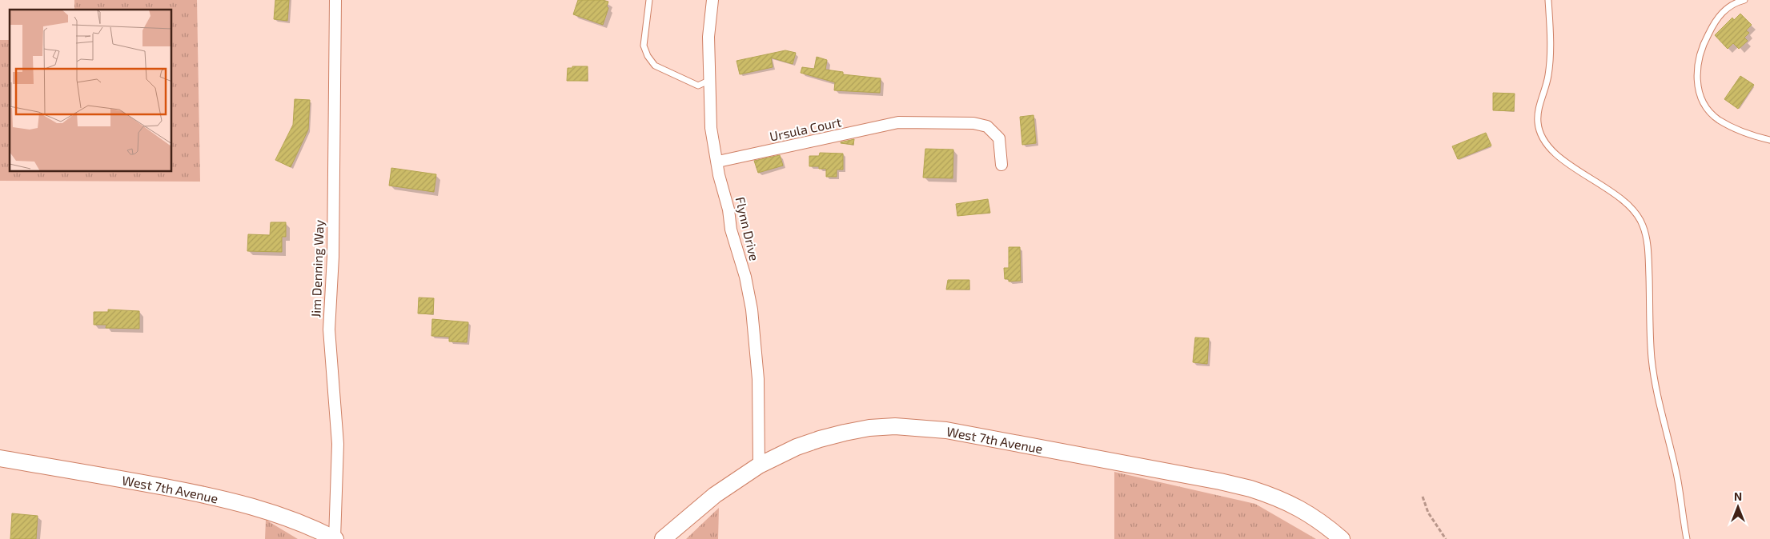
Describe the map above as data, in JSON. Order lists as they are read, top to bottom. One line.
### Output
{"streets":{"main road":["West 7th Avenue"],"street":["Ursula Court","Flynn Drive","Jim Denning Way"]},"crossings":[["Ursula Court","Flynn Drive"],["Flynn Drive","West 7th Avenue"],["Jim Denning Way","West 7th Avenue"]],"north":"top"}
